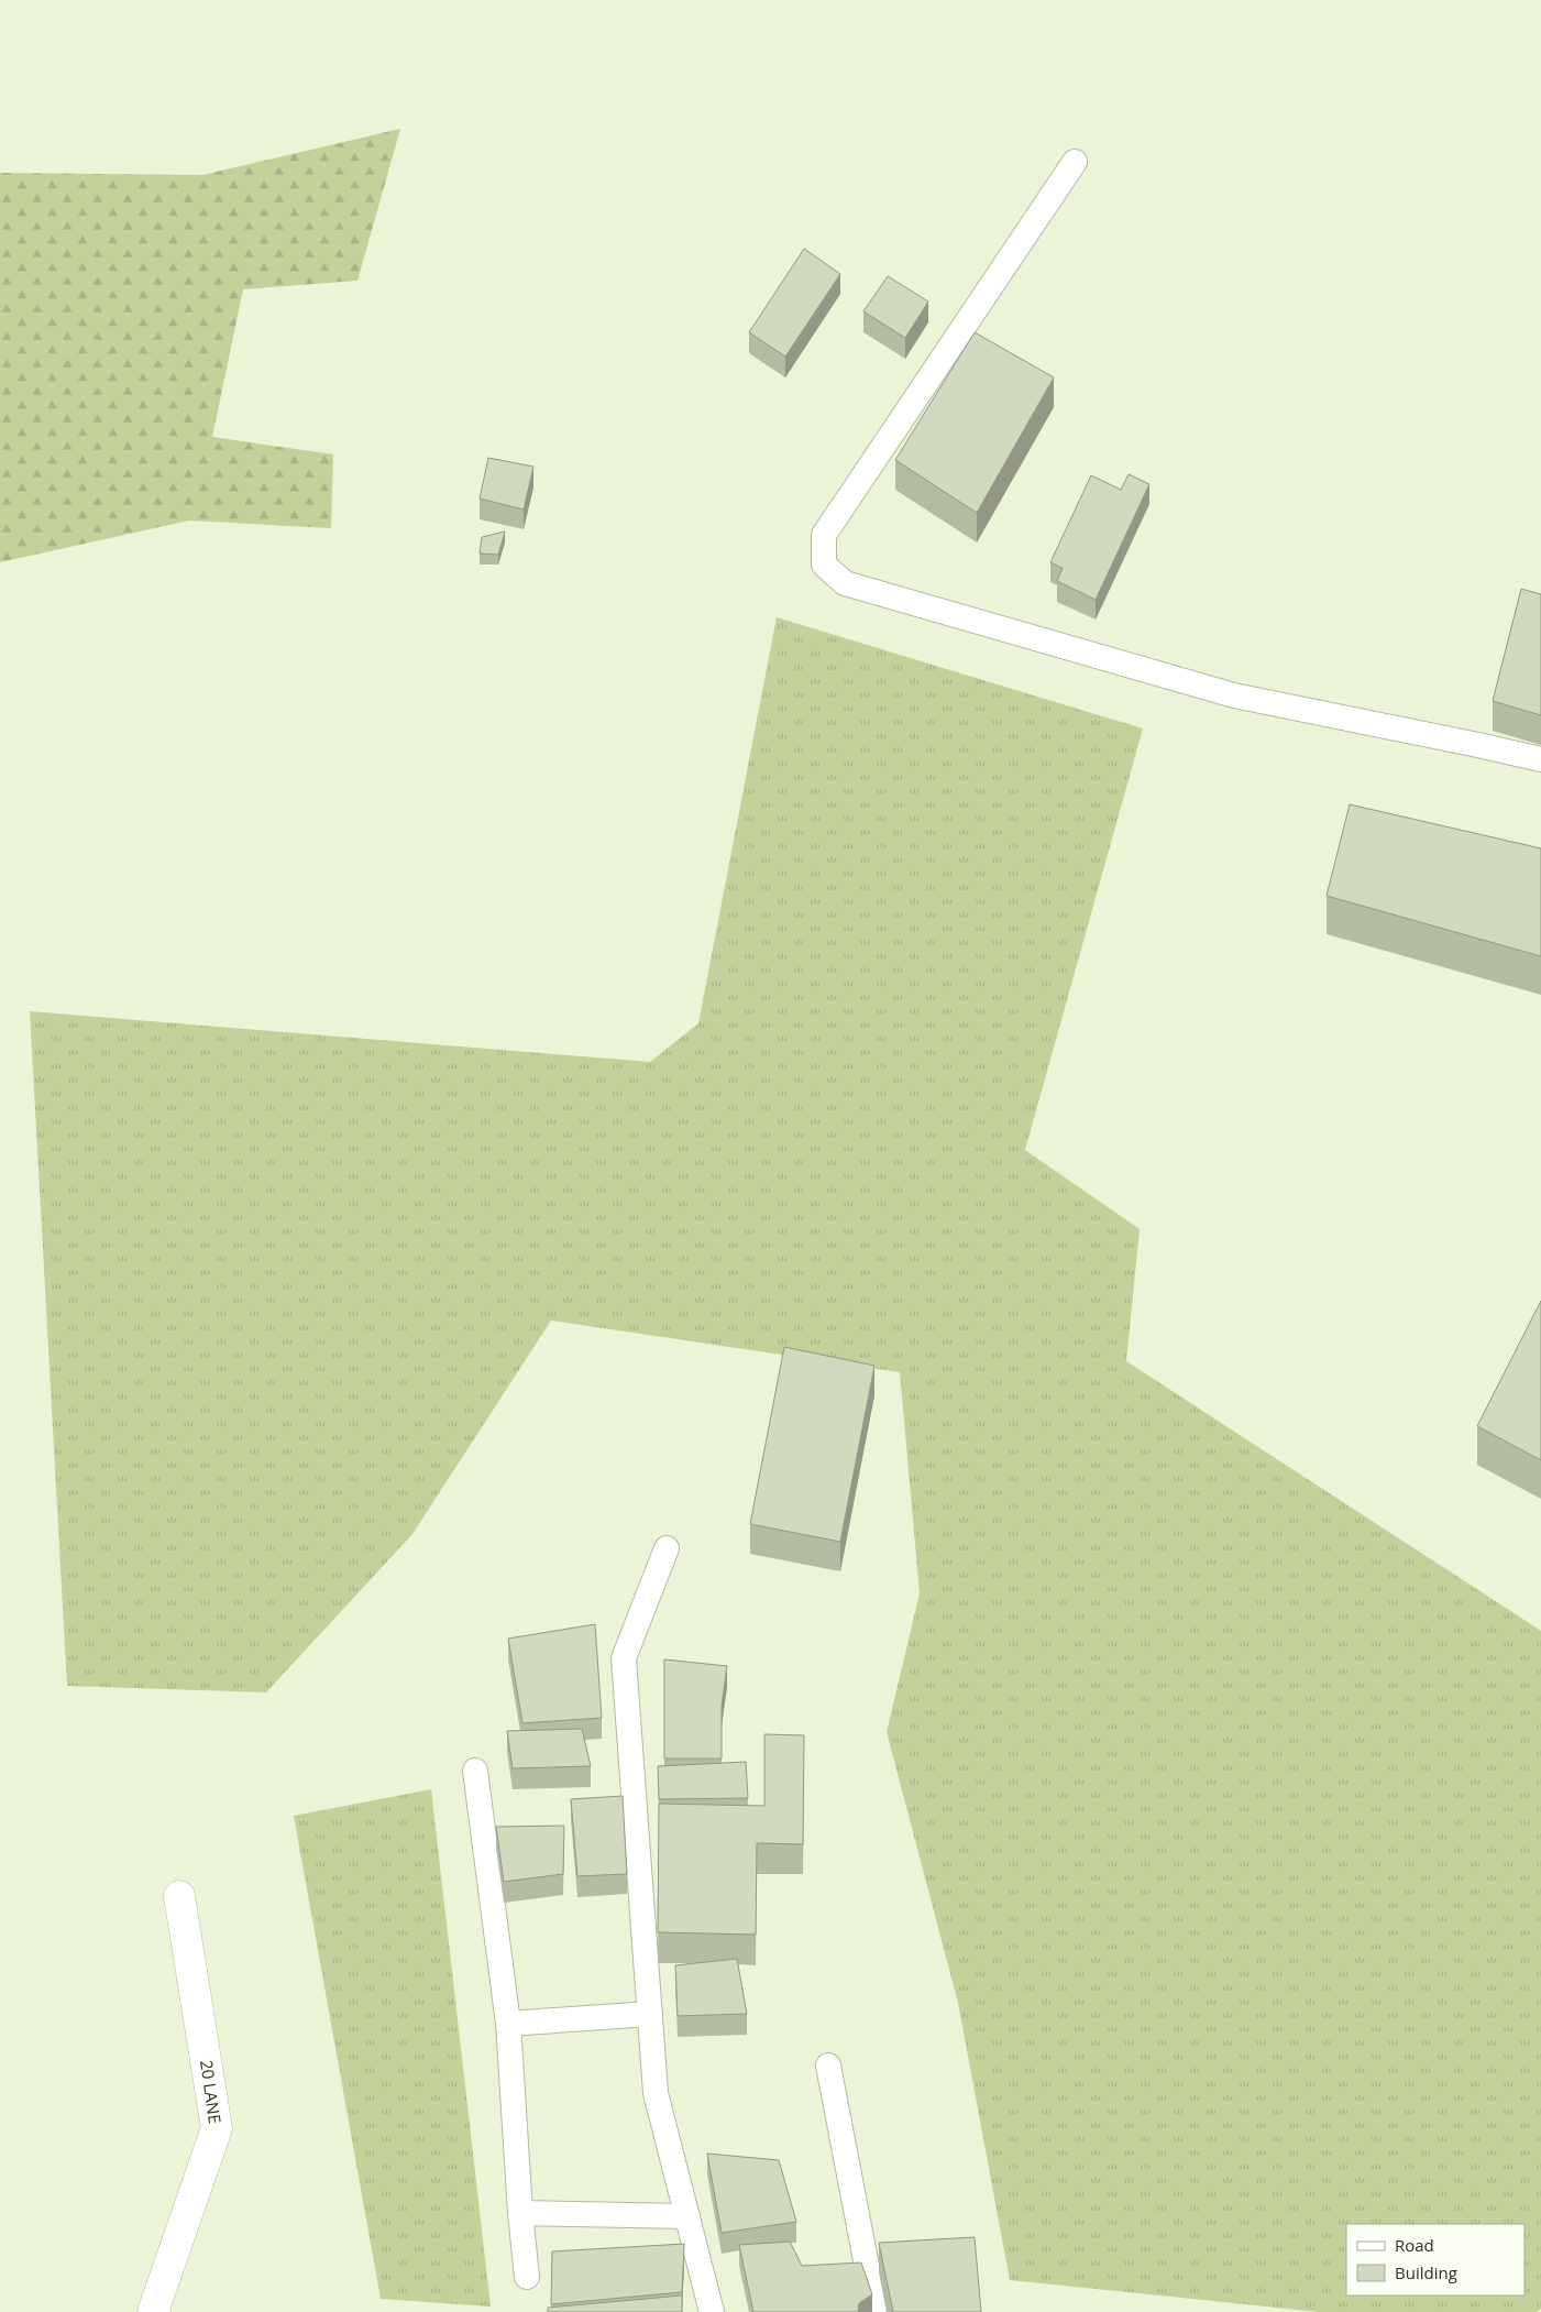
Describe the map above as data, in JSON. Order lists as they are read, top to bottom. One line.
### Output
{"streets":{"street":["20 LANE"]},"legend":["Road","Building"]}
